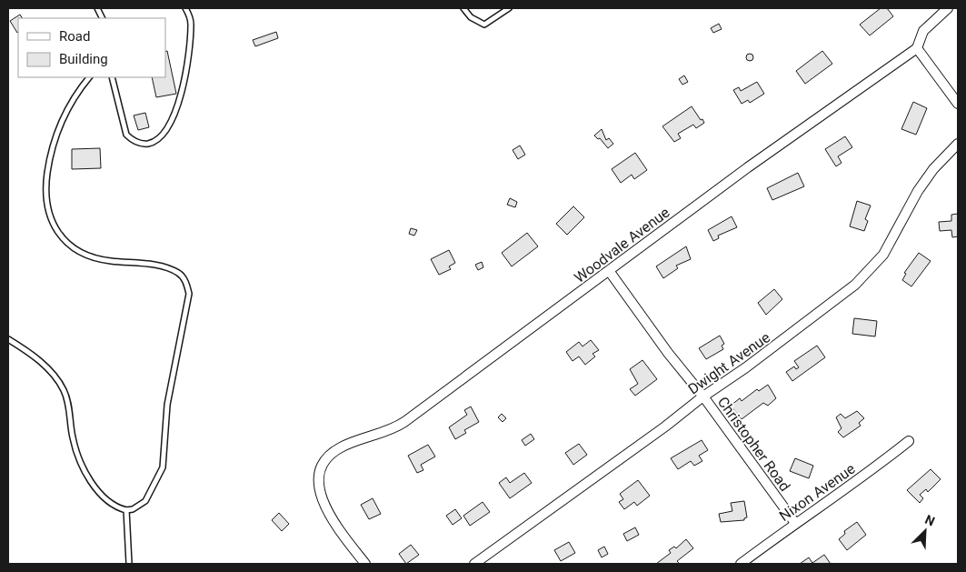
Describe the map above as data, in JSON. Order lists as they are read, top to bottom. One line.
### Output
{"streets":{"street":["Woodvale Avenue","Dwight Avenue","Christopher Road","Nixon Avenue"]},"crossings":[["Woodvale Avenue","Christopher Road"],["Dwight Avenue","Christopher Road"],["Christopher Road","Nixon Avenue"]],"legend":["Road","Building"],"north":"top right"}
